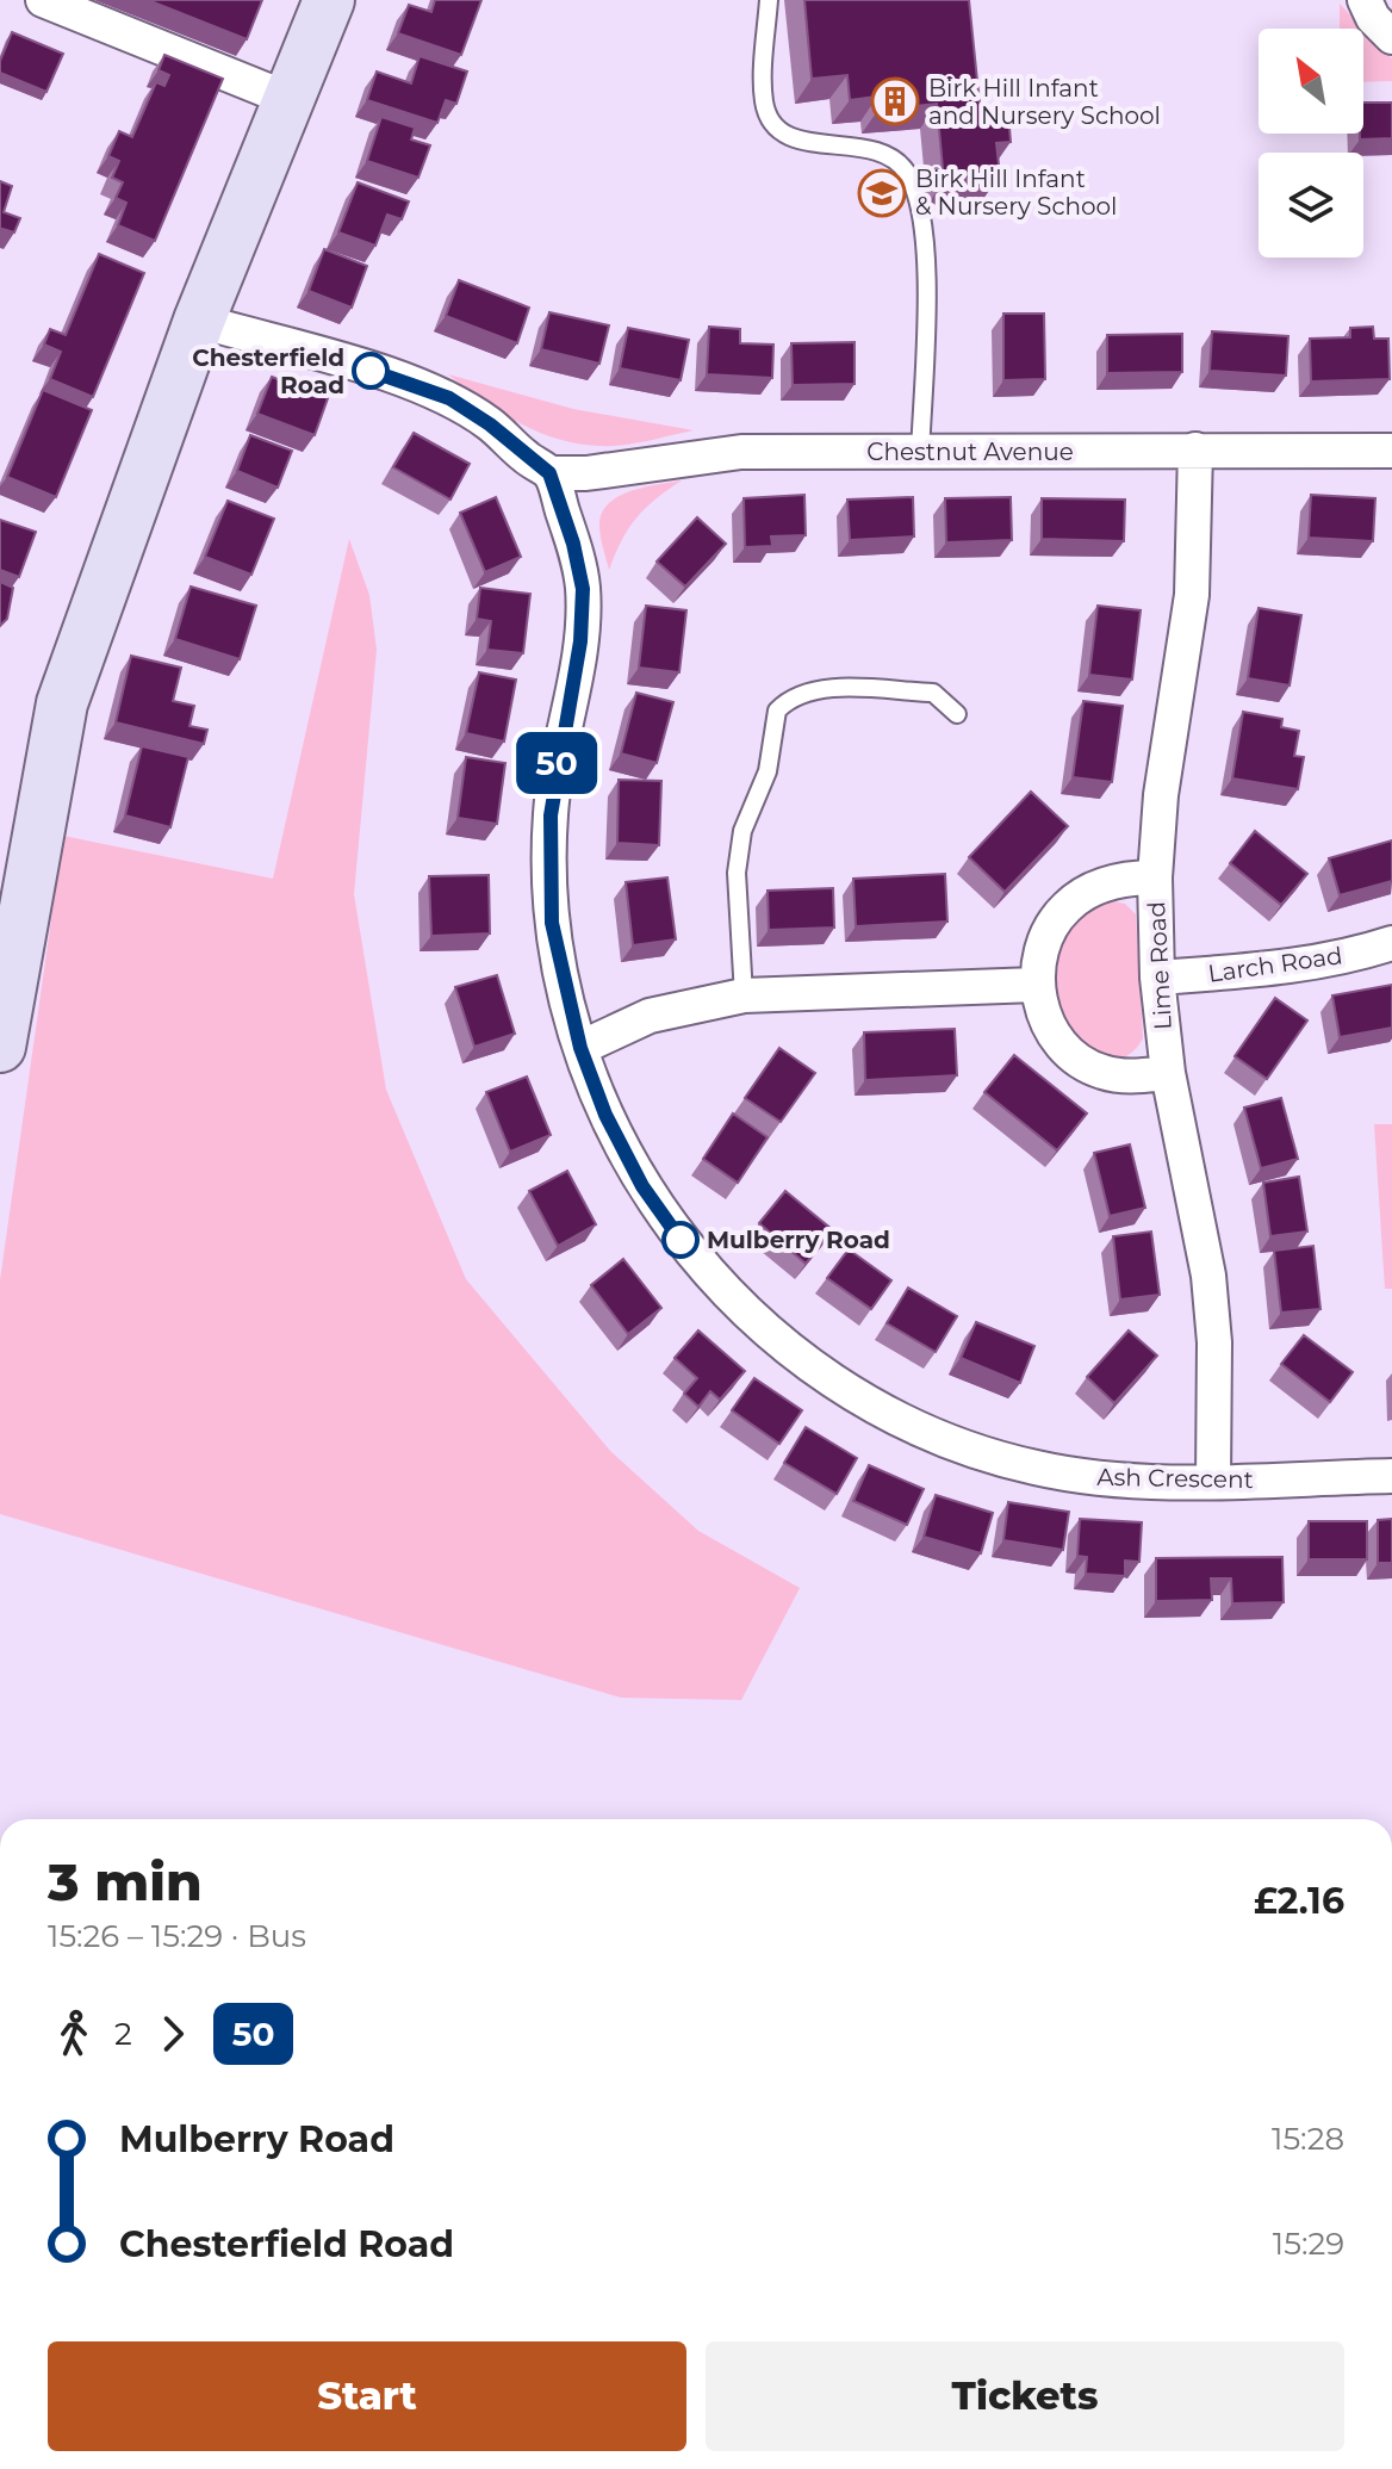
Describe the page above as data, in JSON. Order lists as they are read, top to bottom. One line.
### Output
{"streets":{"street":["Chestnut Avenue","Larch Road","Lime Road","Ash Crescent"]},"crossings":[["Chestnut Avenue","Lime Road"],["Chestnut Avenue","Ash Crescent"],["Larch Road","Lime Road"],["Lime Road","Ash Crescent"]],"places":{"building":["Birk Hill Infant and Nursery School"],"school or university":["Birk Hill Infant & Nursery School"],"other":["Chesterfield Road","Mulberry Road"]},"lines":["bus line 50"],"north":"top left","page":{"on_map":"50","heading":["3 min","15:26 – 15:29 · Bus","£2.16"],"legs":["2","50"],"list":[{"name":"Mulberry Road","value":"15:28"},{"name":"Chesterfield Road","value":"15:29"}],"buttons":["Start","Tickets"]}}
